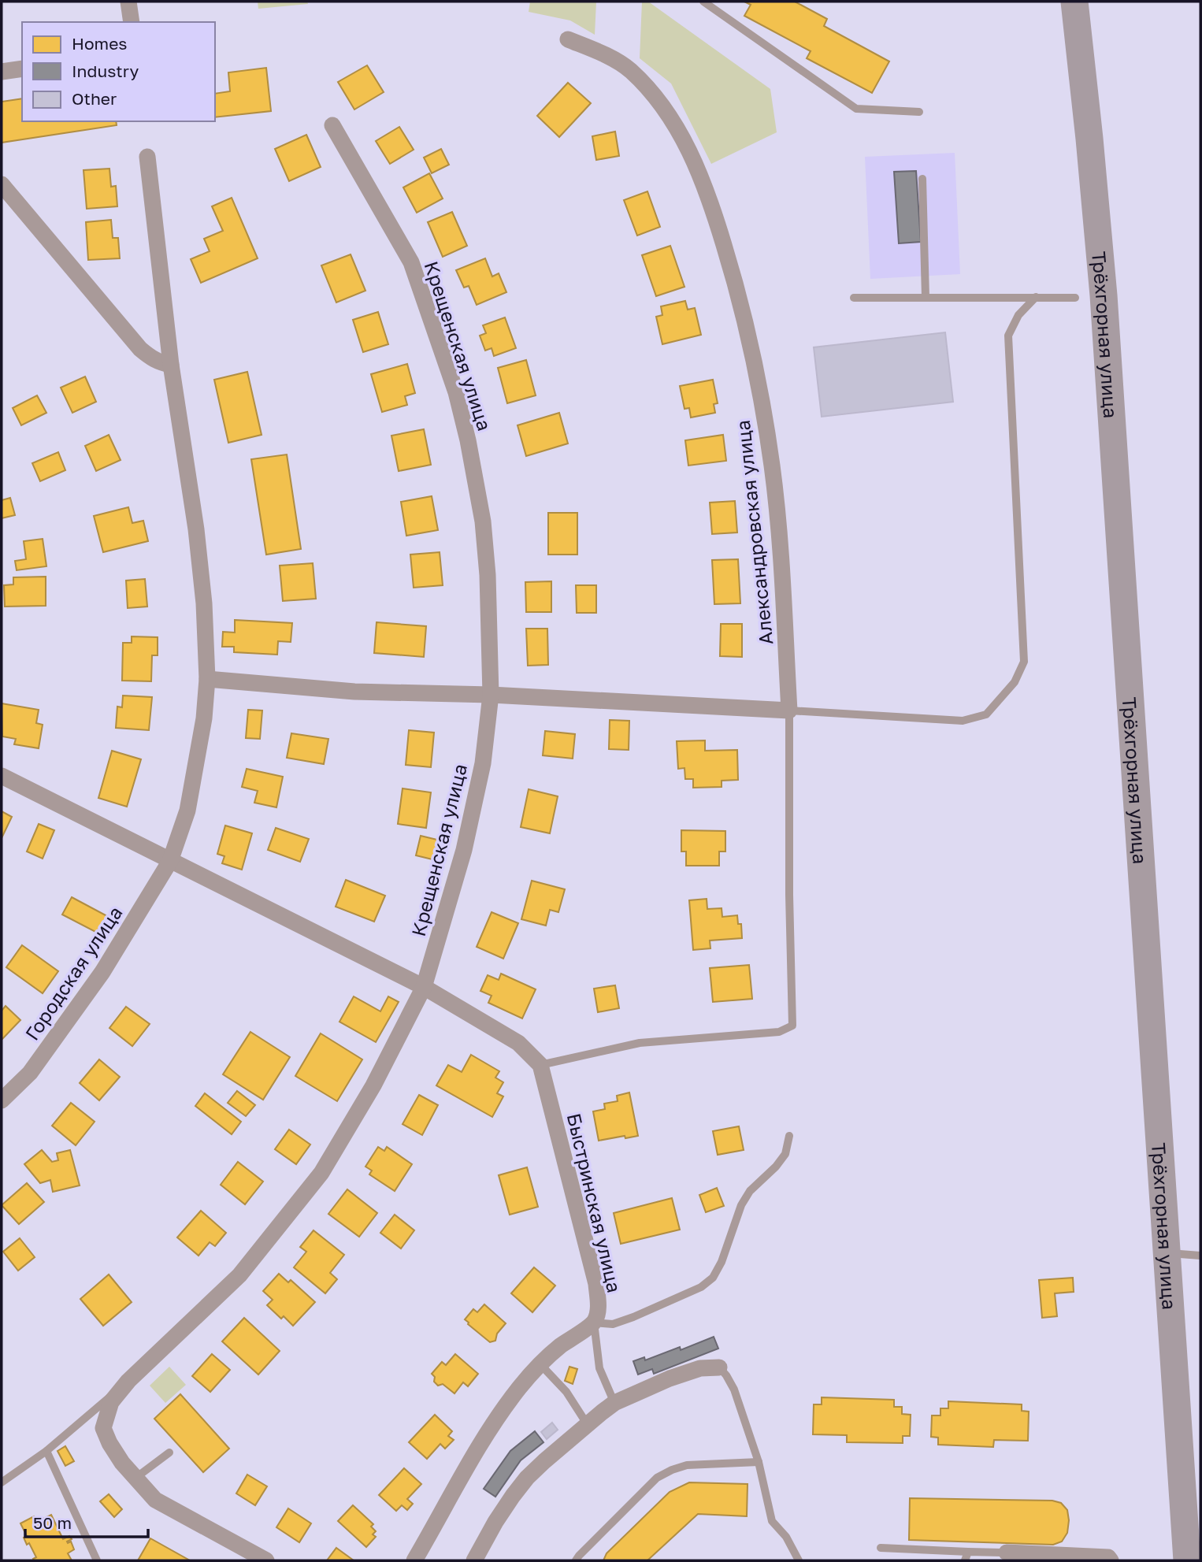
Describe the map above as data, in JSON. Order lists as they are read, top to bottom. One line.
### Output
{"streets":{"highway":["Трёхгорная улица"],"street":["Крещенская улица","Александровская улица","Городская улица","Быстринская улица"]},"crossings":[["Александровская улица","Быстринская улица"]],"legend":["Homes","Industry","Other"],"scale_bar":"50 m"}
